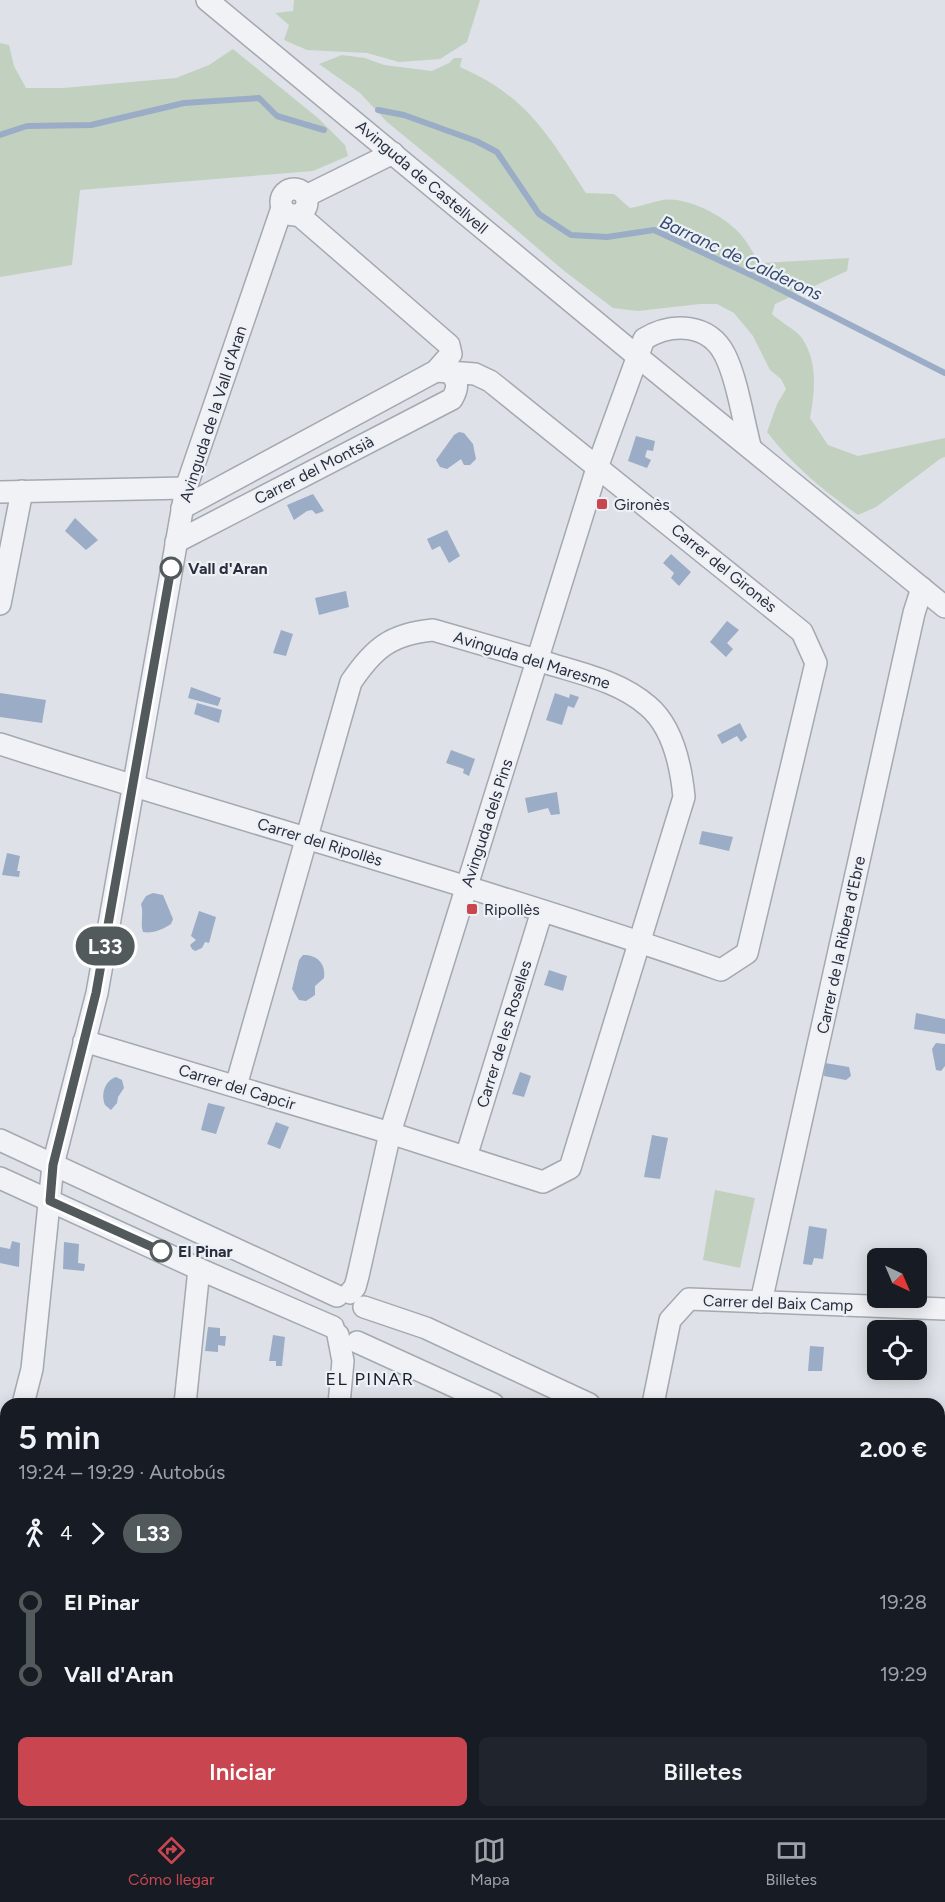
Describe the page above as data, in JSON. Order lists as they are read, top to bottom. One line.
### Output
{"streets":{"street":["Avinguda de Castellvell","Avinguda de la Vall d'Aran","Carrer del Montsià","Carrer del Gironès","Avinguda del Maresme","Avinguda dels Pins","Carrer del Ripollès","Carrer de la Ribera d'Ebre","Carrer de les Roselles","Carrer del Capcir","Carrer del Baix Camp"]},"crossings":[["Avinguda de Castellvell","Avinguda dels Pins"],["Avinguda de Castellvell","Carrer de la Ribera d'Ebre"],["Avinguda de la Vall d'Aran","Carrer del Montsià"],["Avinguda de la Vall d'Aran","Carrer del Ripollès"],["Avinguda de la Vall d'Aran","Carrer del Capcir"],["Carrer del Montsià","Carrer del Gironès"],["Carrer del Gironès","Avinguda del Maresme"],["Carrer del Gironès","Avinguda dels Pins"],["Carrer del Gironès","Carrer del Ripollès"],["Avinguda del Maresme","Avinguda dels Pins"],["Avinguda del Maresme","Carrer del Ripollès"],["Avinguda del Maresme","Carrer de les Roselles"],["Avinguda del Maresme","Carrer del Capcir"],["Avinguda dels Pins","Carrer del Ripollès"],["Avinguda dels Pins","Carrer del Capcir"],["Carrer del Ripollès","Carrer de les Roselles"],["Carrer de la Ribera d'Ebre","Carrer del Baix Camp"]],"districts":["EL PINAR"],"water":["Barranc de Calderons"],"places":{"transit":["Gironès","Ripollès"],"other":["Vall d'Aran","El Pinar"]},"lines":["bus line L33"],"north":"bottom right","page":{"on_map":"L33","heading":["5 min","19:24 – 19:29 · Autobús","2.00 €"],"legs":["4","L33"],"list":[{"name":"El Pinar","value":"19:28"},{"name":"Vall d'Aran","value":"19:29"}],"buttons":["Iniciar","Billetes"],"tabs":["Cómo llegar","Mapa","Billetes"]}}
